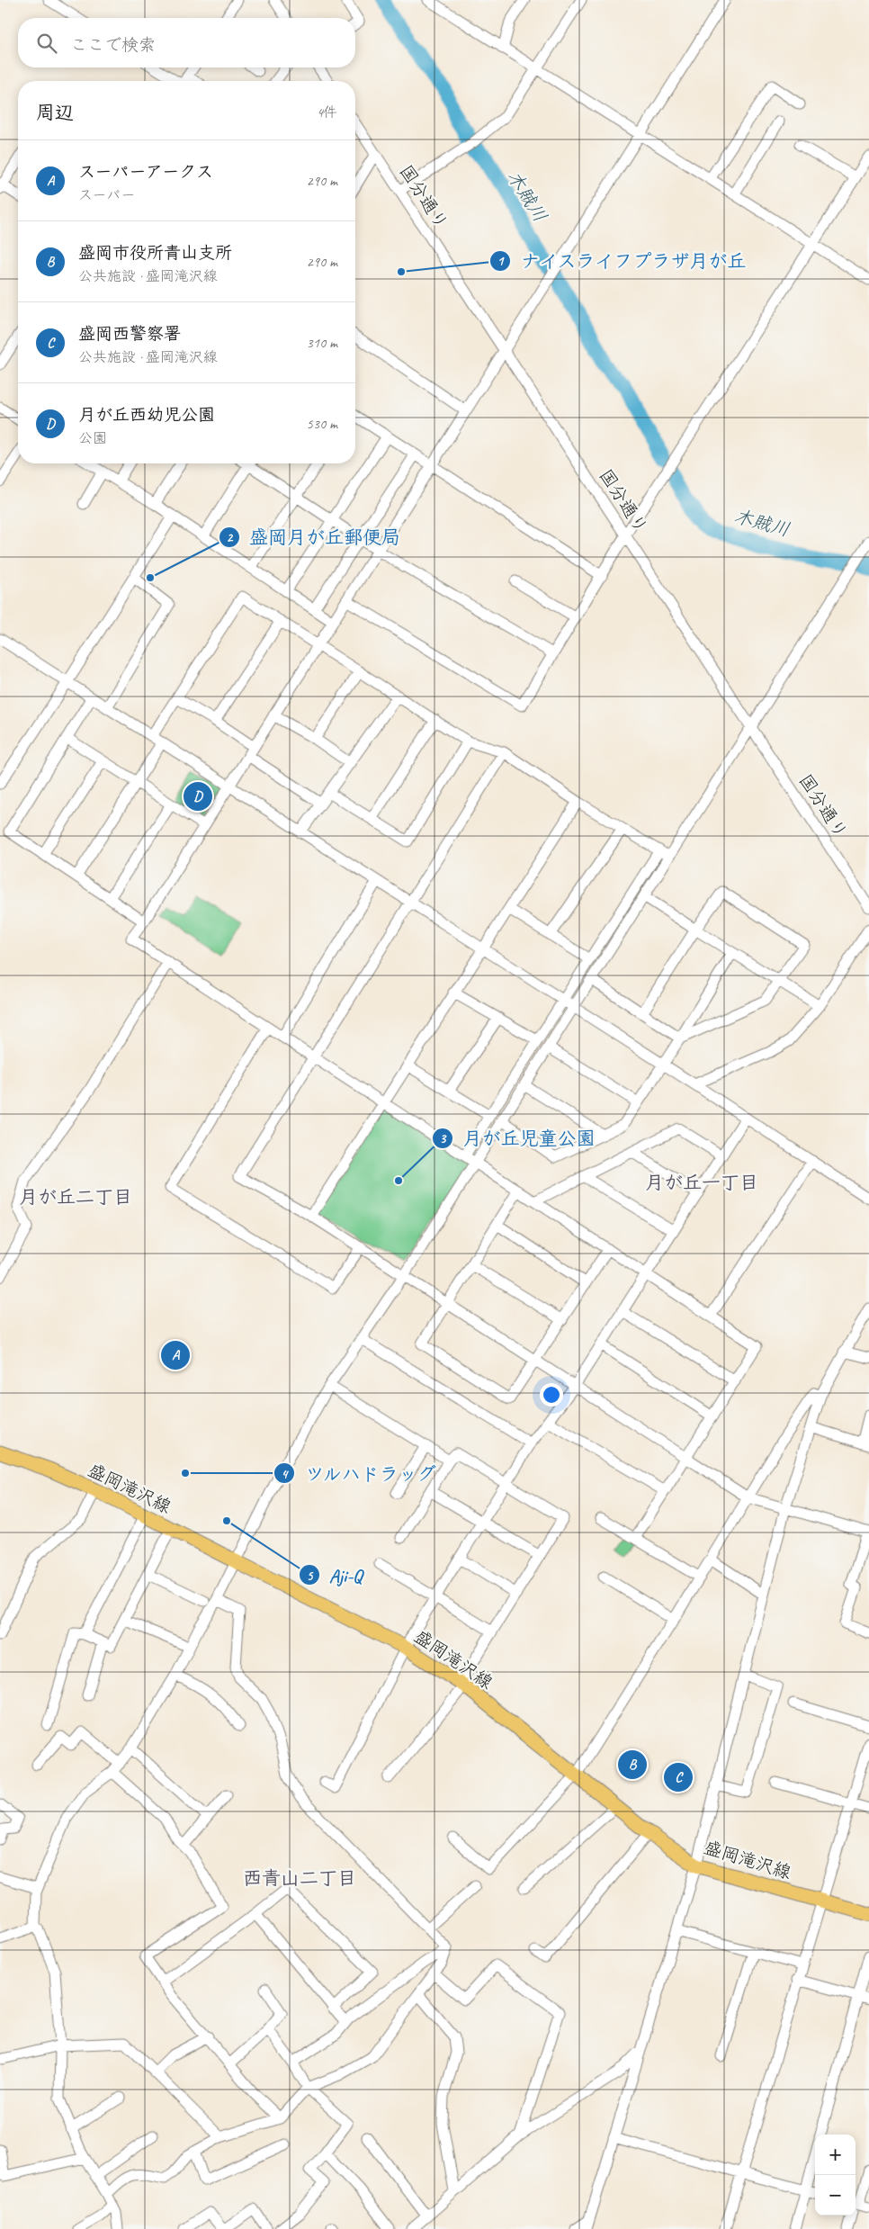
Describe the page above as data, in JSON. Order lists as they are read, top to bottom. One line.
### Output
{"streets":{"main road":["盛岡滝沢線"],"street":["国分通り"]},"districts":["月が丘一丁目","月が丘二丁目","西青山二丁目"],"water":["木賊川"],"places":["ナイスライフプラザ月が丘","盛岡月が丘郵便局","月が丘児童公園","ツルハドラッグ","Aji-Q"],"page":{"search":"ここで検索","heading":["周辺","4件"],"list":[{"mark":"A","name":"スーパーアークス","note":"スーパー","value":"290 m"},{"mark":"B","name":"盛岡市役所青山支所","note":"公共施設 · 盛岡滝沢線","value":"290 m"},{"mark":"C","name":"盛岡西警察署","note":"公共施設 · 盛岡滝沢線","value":"310 m"},{"mark":"D","name":"月が丘西幼児公園","note":"公園","value":"530 m"}],"pins":["D","A","B","C"],"map_buttons":["+","−"]}}
